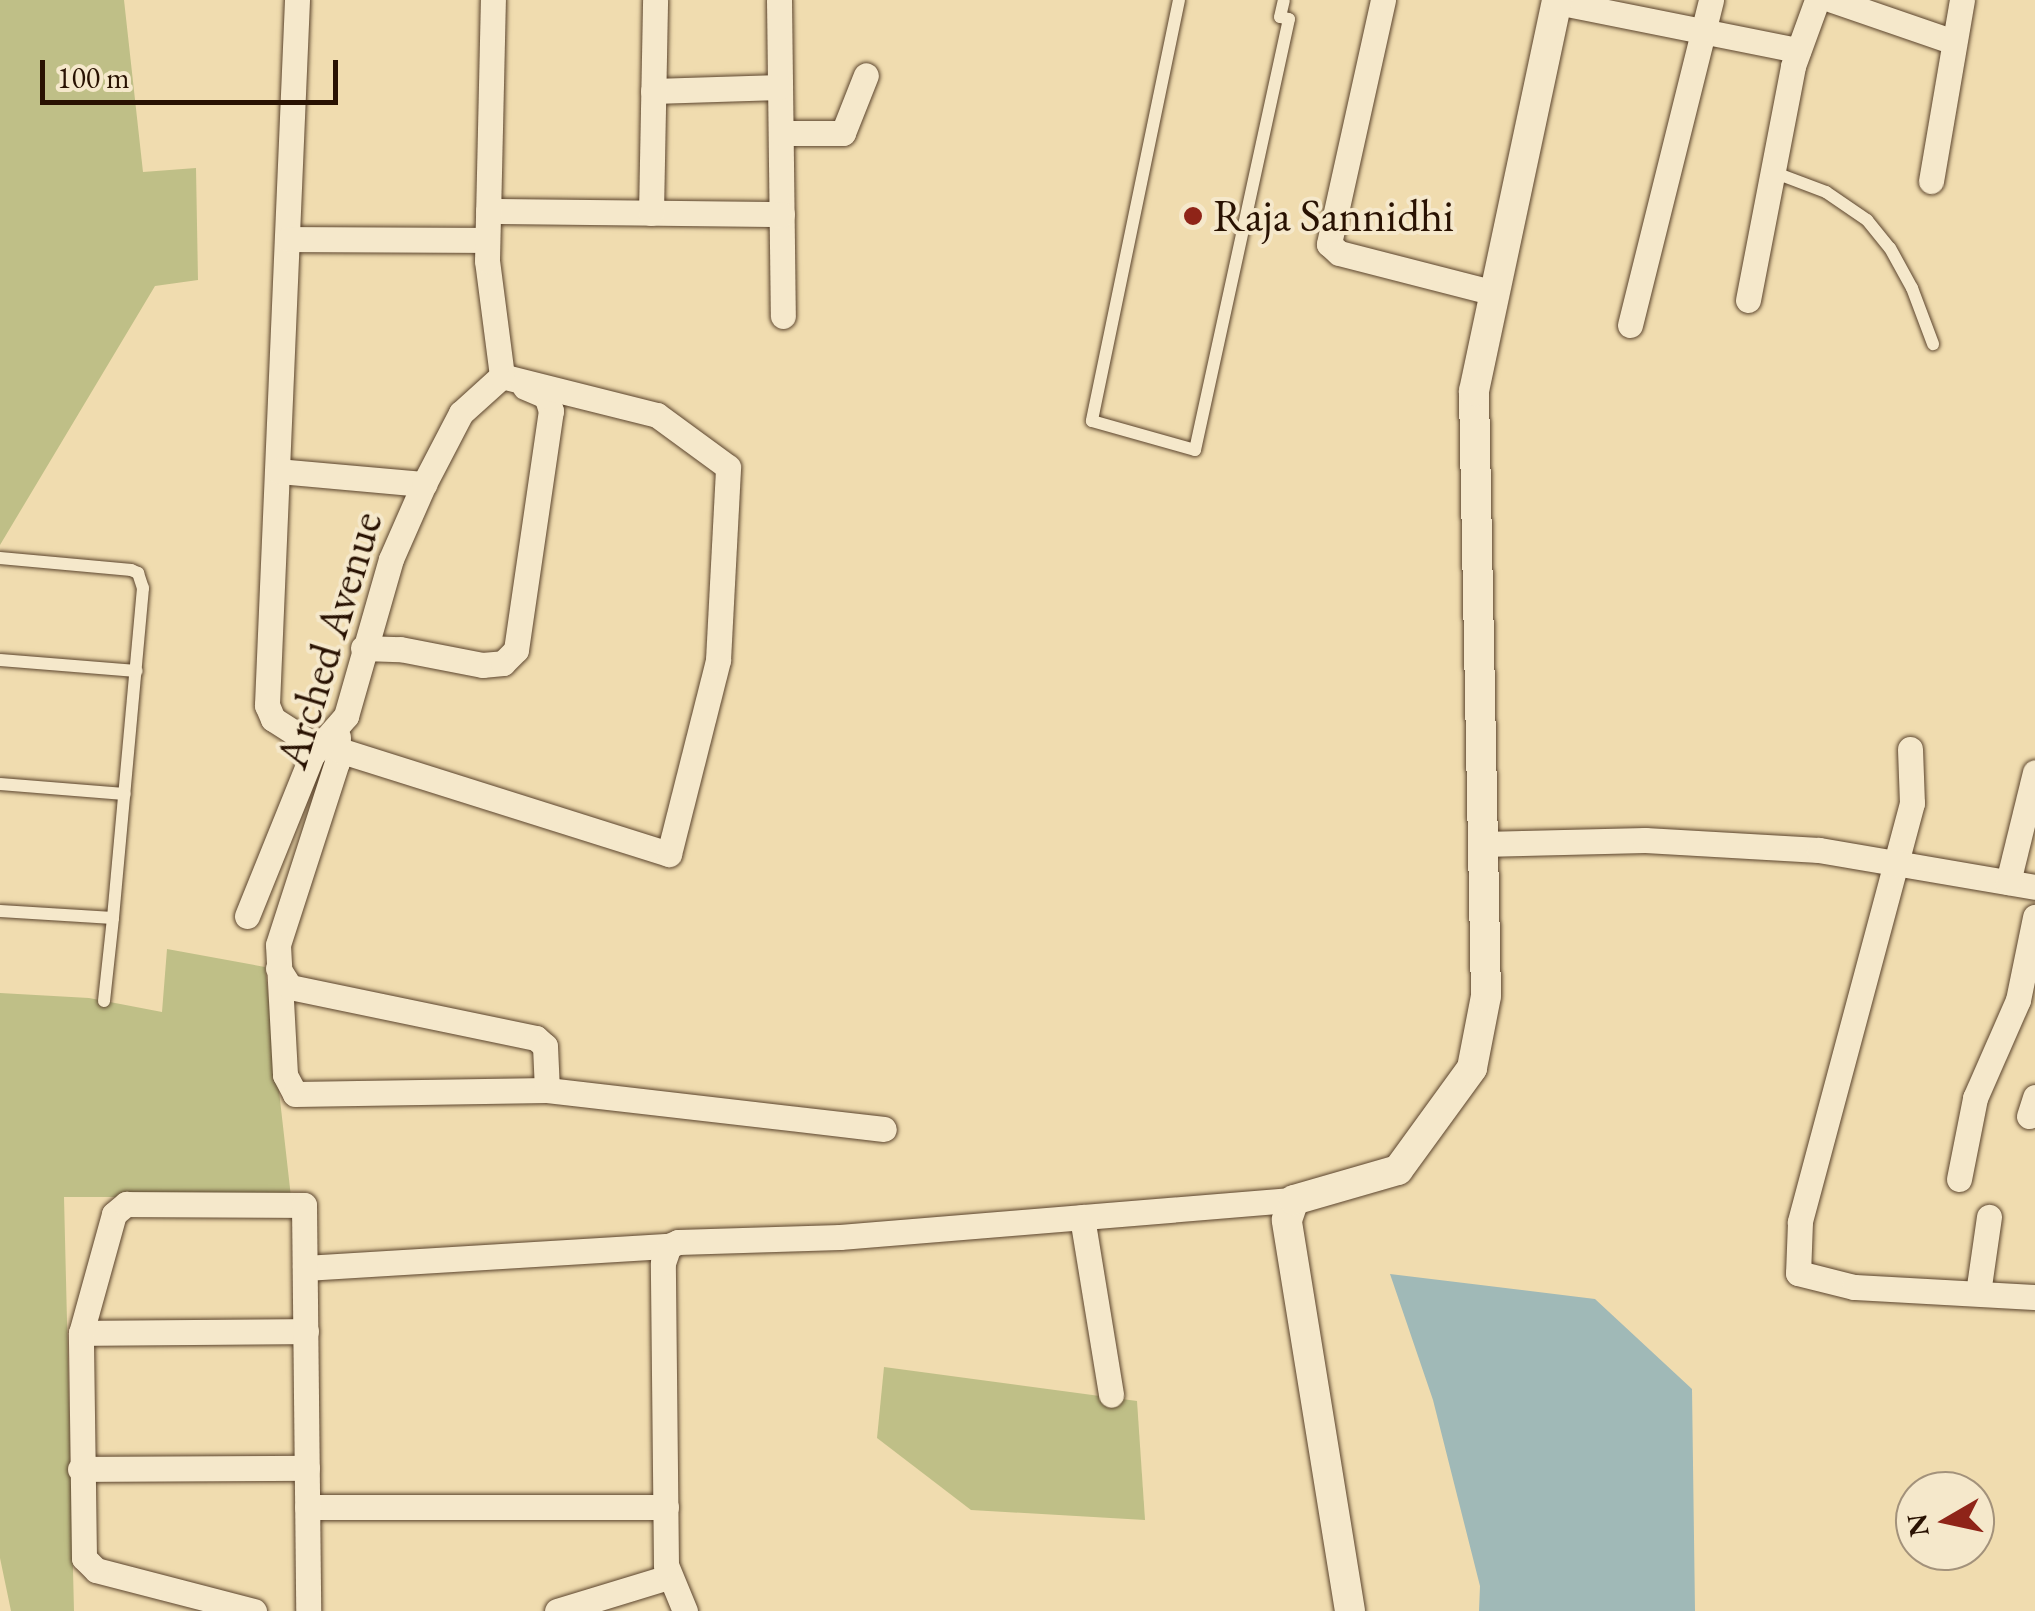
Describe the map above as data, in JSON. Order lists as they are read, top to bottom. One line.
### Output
{"streets":{"street":["Arched Avenue"]},"places":["Raja Sannidhi"],"scale_bar":"100 m","north":"left"}
